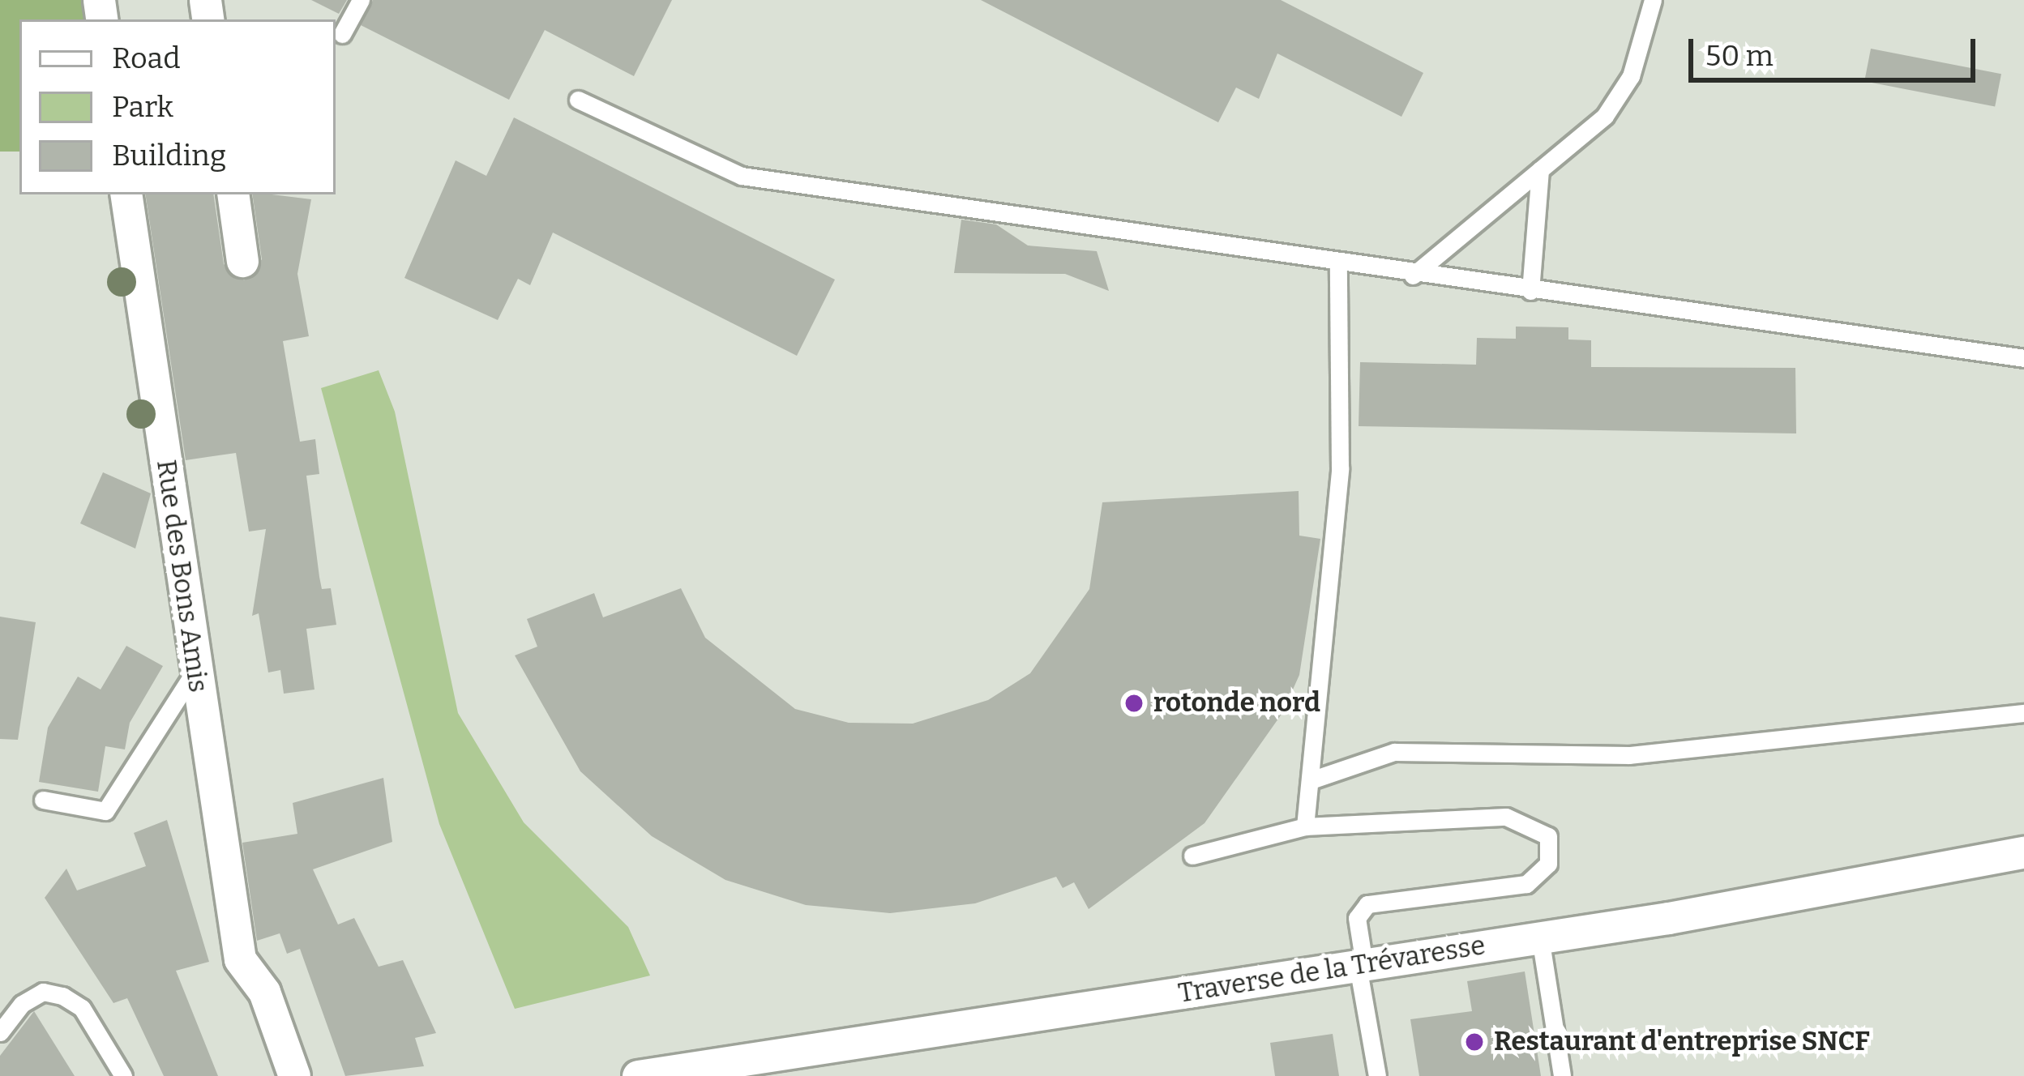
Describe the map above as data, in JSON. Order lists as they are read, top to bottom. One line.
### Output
{"streets":{"street":["Rue des Bons Amis","Traverse de la Trévaresse"]},"places":["rotonde nord","Restaurant d'entreprise SNCF"],"legend":["Road","Park","Building"],"scale_bar":"50 m"}
